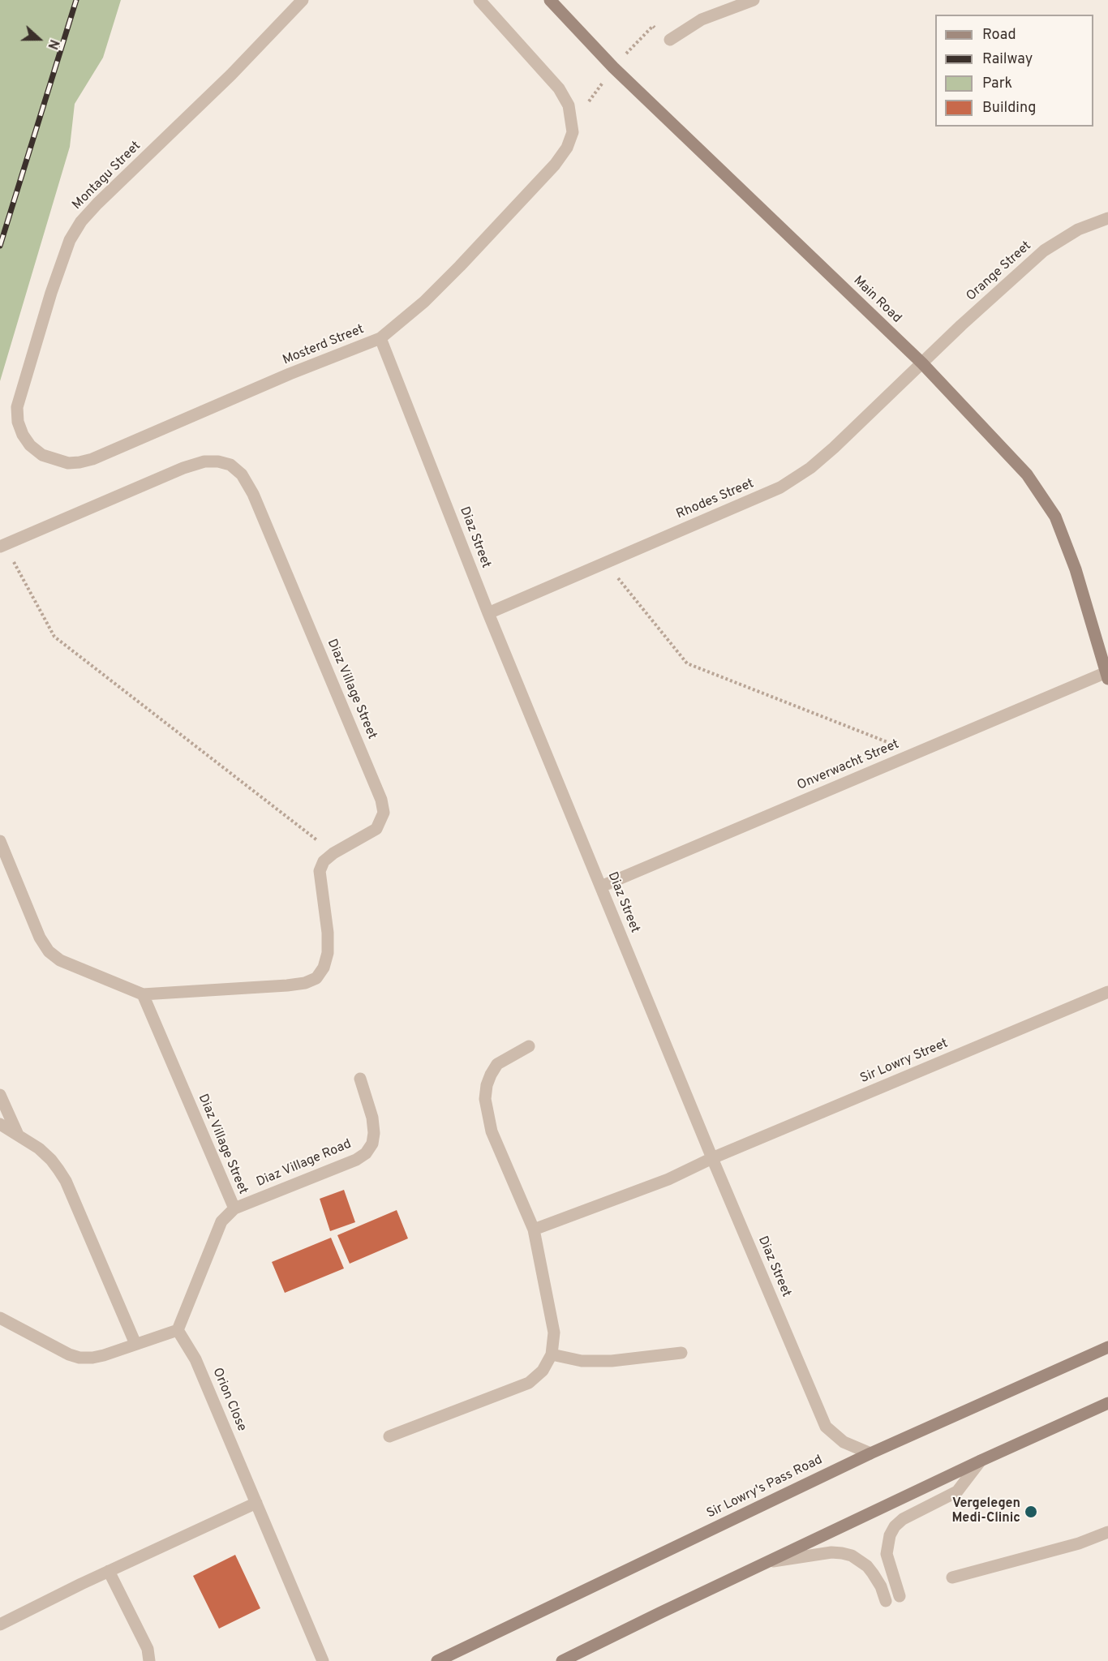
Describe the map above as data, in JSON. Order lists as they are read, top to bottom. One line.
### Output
{"streets":{"main road":["Main Road","Sir Lowry's Pass Road"],"street":["Montagu Street","Orange Street","Mosterd Street","Rhodes Street","Diaz Street","Diaz Village Street","Onverwacht Street","Sir Lowry Street","Diaz Village Road","Orion Close"]},"crossings":[["Montagu Street","Mosterd Street"],["Orange Street","Main Road"],["Orange Street","Rhodes Street"],["Main Road","Rhodes Street"],["Main Road","Onverwacht Street"],["Mosterd Street","Diaz Street"],["Rhodes Street","Diaz Street"],["Diaz Street","Onverwacht Street"],["Diaz Street","Sir Lowry Street"],["Diaz Street","Sir Lowry's Pass Road"],["Diaz Village Street","Diaz Village Road"],["Diaz Village Street","Orion Close"]],"places":["Vergelegen Medi-Clinic"],"legend":["Road","Railway","Park","Building"],"north":"right"}
